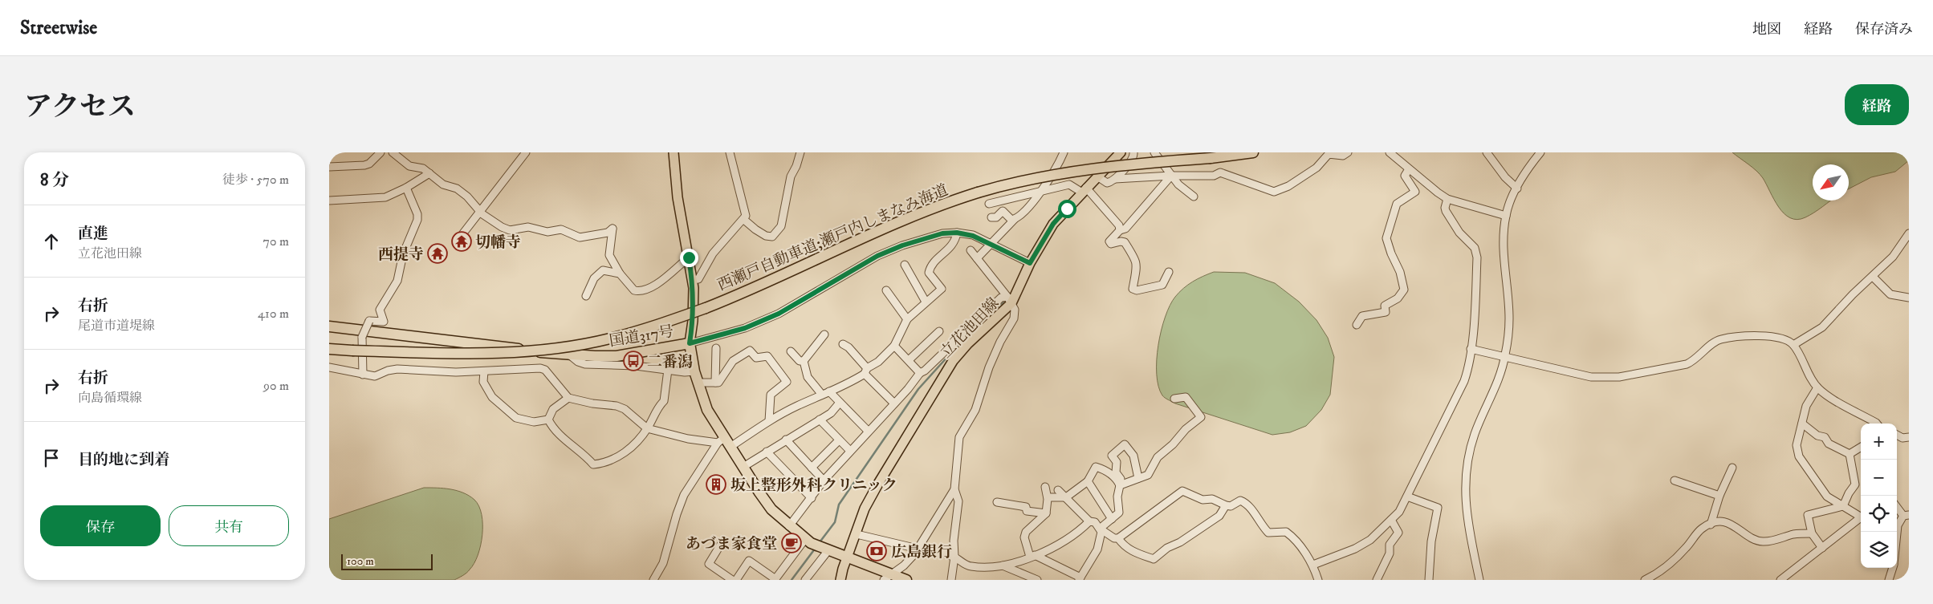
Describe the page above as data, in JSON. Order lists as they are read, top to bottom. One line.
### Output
{"streets":{"highway":["西瀬戸自動車道;瀬戸内しまなみ海道","国道317号"],"main road":["立花池田線"]},"crossings":[["立花池田線","国道317号"]],"places":{"temple":["切幡寺","西提寺"],"bus stop":["二番潟"],"building":["坂上整形外科クリニック"],"cafe":["あづま家食堂"],"bank":["広島銀行"]},"scale_bar":"100 m","north":"bottom left","page":{"header":"Streetwise","nav":["地図","経路","保存済み"],"title":"アクセス","buttons":["経路",["保存","共有"]],"heading":["8 分","徒歩 · 570 m"],"list":[["直進","立花池田線","70 m"],["右折","尾道市道堤線","410 m"],["右折","向島循環線","90 m"],"目的地に到着"],"map_buttons":["+","−"],"scale":"100 m"}}
